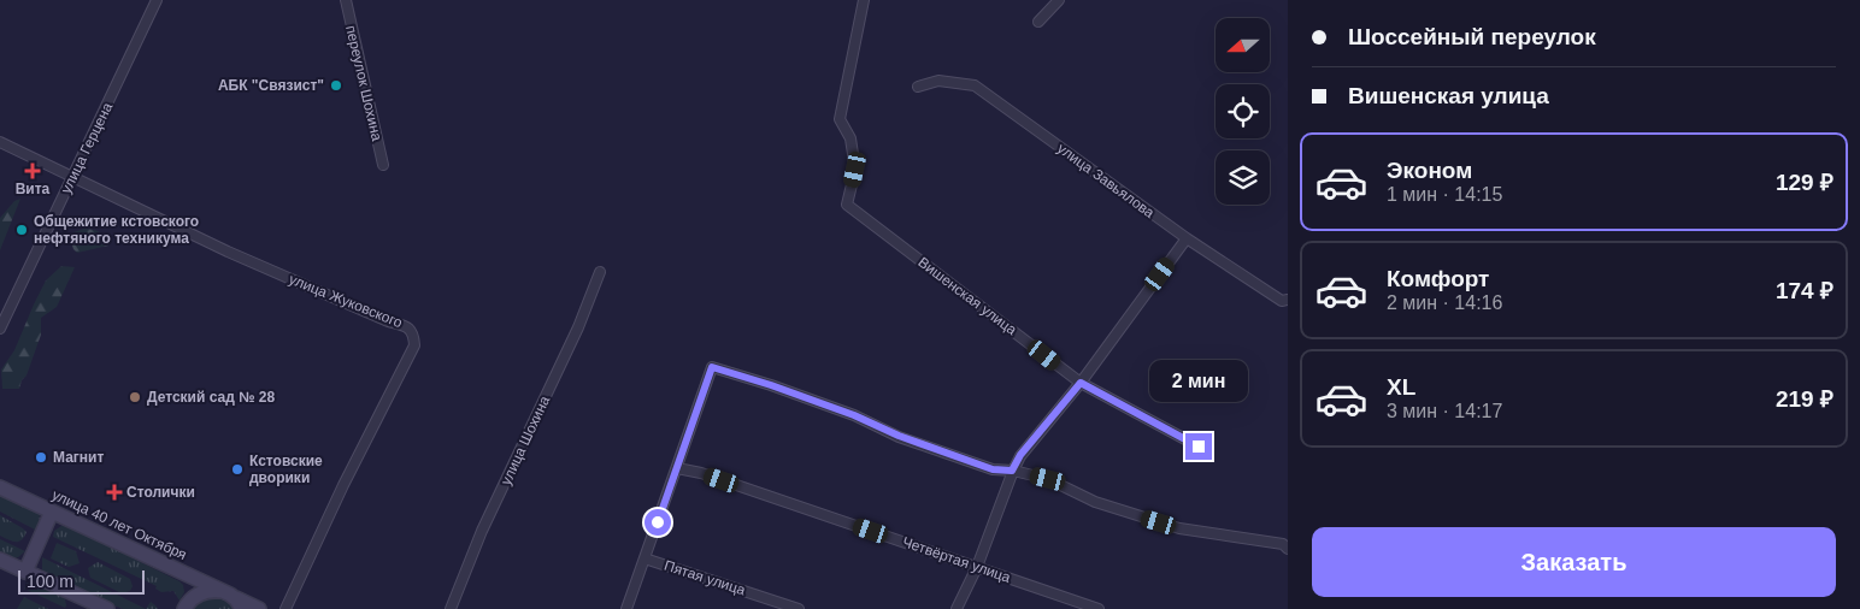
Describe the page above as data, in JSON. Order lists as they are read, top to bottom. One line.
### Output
{"streets":{"street":["переулок Шохина","улица Герцена","улица Завьялова","Вишенская улица","улица Жуковского","улица Шохина","улица 40 лет Октября","Четвёртая улица","Пятая улица"]},"crossings":[["улица Герцена","улица Жуковского"]],"places":{"other":["АБК \"Связист\"","Общежитие кстовского нефтяного техникума","Детский сад № 28","Магнит","Кстовские дворики"],"health":["Вита","Столички"]},"scale_bar":"100 m","north":"left","page":{"banner":["Шоссейный переулок","Вишенская улица"],"list":[{"name":"Эконом","note":"1 мин · 14:15","value":"129 ₽"},{"name":"Комфорт","note":"2 мин · 14:16","value":"174 ₽"},{"name":"XL","note":"3 мин · 14:17","value":"219 ₽"}],"bubble":"2 мин","buttons":"Заказать","scale":"100 m"}}
